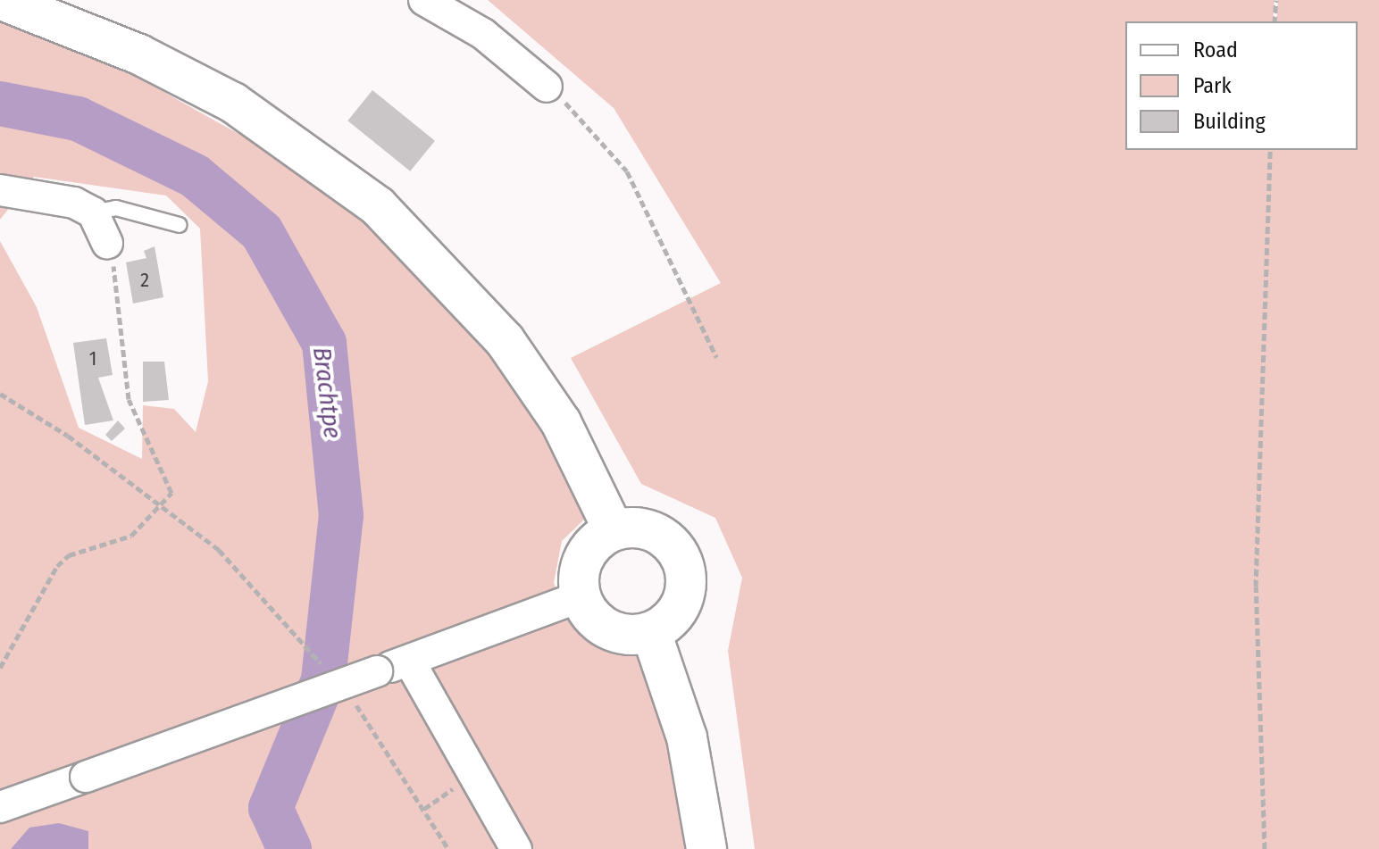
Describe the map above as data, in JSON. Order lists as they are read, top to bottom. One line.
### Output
{"water":["Brachtpe"],"house_numbers":["2","1"],"legend":["Road","Park","Building"]}
